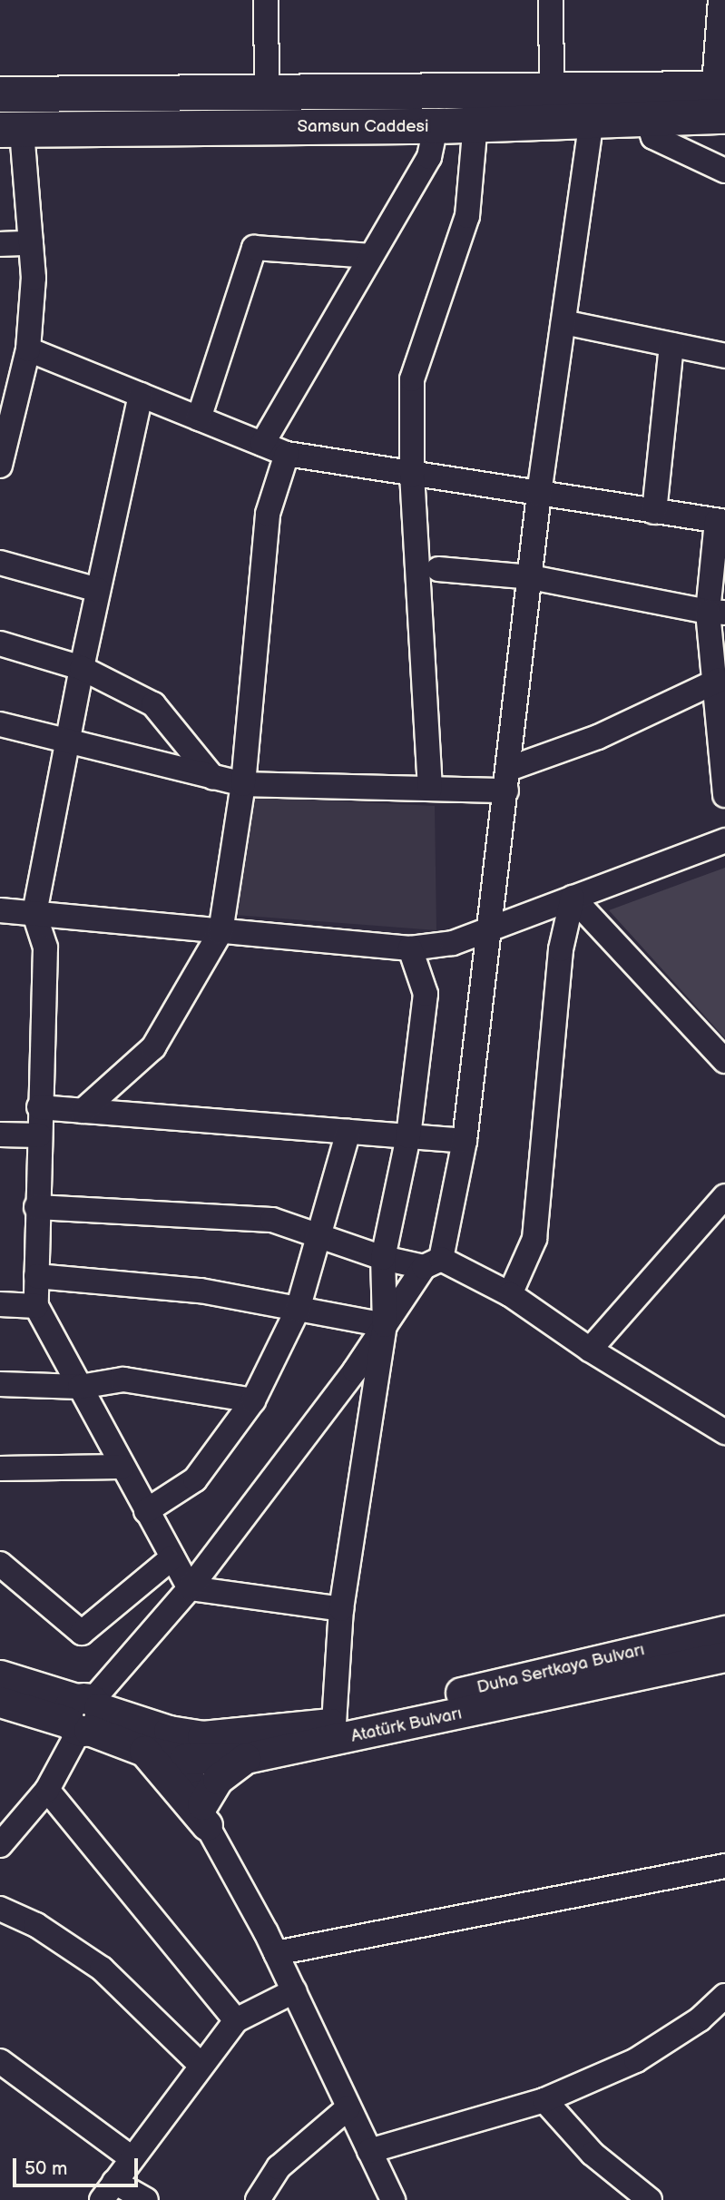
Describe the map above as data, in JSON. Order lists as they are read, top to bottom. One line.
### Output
{"streets":{"highway":["Samsun Caddesi"],"main road":["Duha Sertkaya Bulvarı","Atatürk Bulvarı"]},"crossings":[["Duha Sertkaya Bulvarı","Atatürk Bulvarı"]],"scale_bar":"50 m"}
